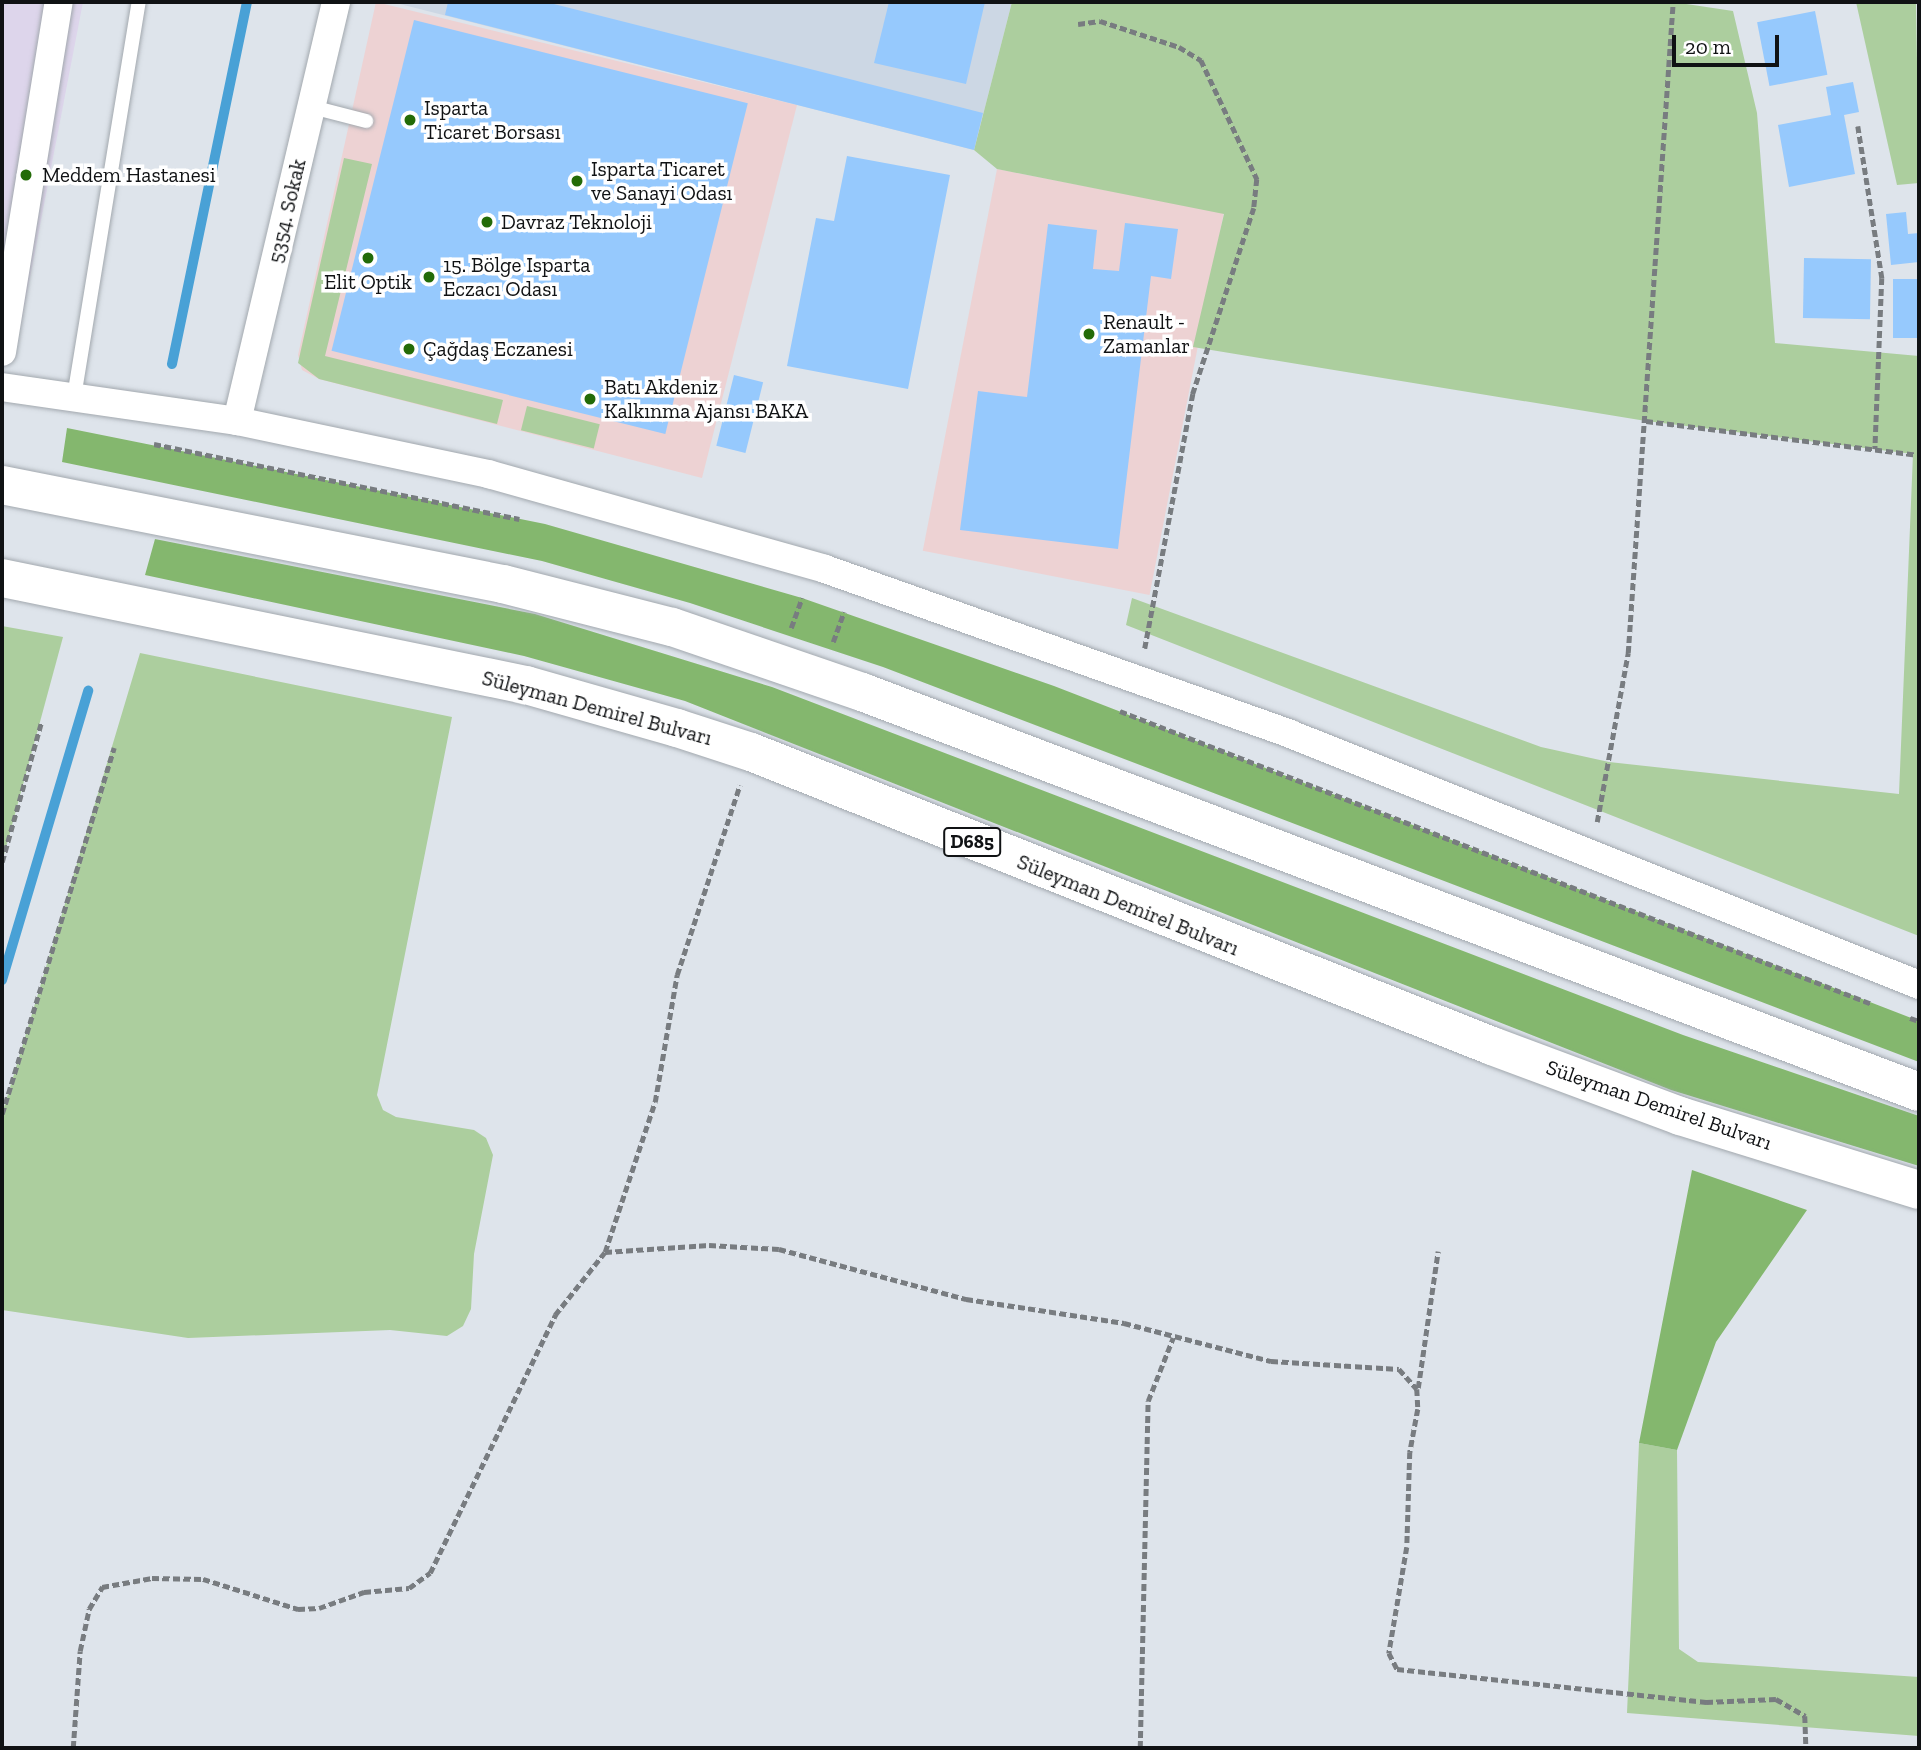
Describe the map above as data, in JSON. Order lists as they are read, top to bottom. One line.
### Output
{"streets":{"highway":["Süleyman Demirel Bulvarı","D685"],"street":["5354. Sokak"]},"places":["Isparta Ticaret Borsası","Meddem Hastanesi","Isparta Ticaret ve Sanayi Odası","Davraz Teknoloji","Elit Optik","15. Bölge Isparta Eczacı Odası","Renault - Zamanlar","Çağdaş Eczanesi","Batı Akdeniz Kalkınma Ajansı BAKA"],"scale_bar":"20 m"}
